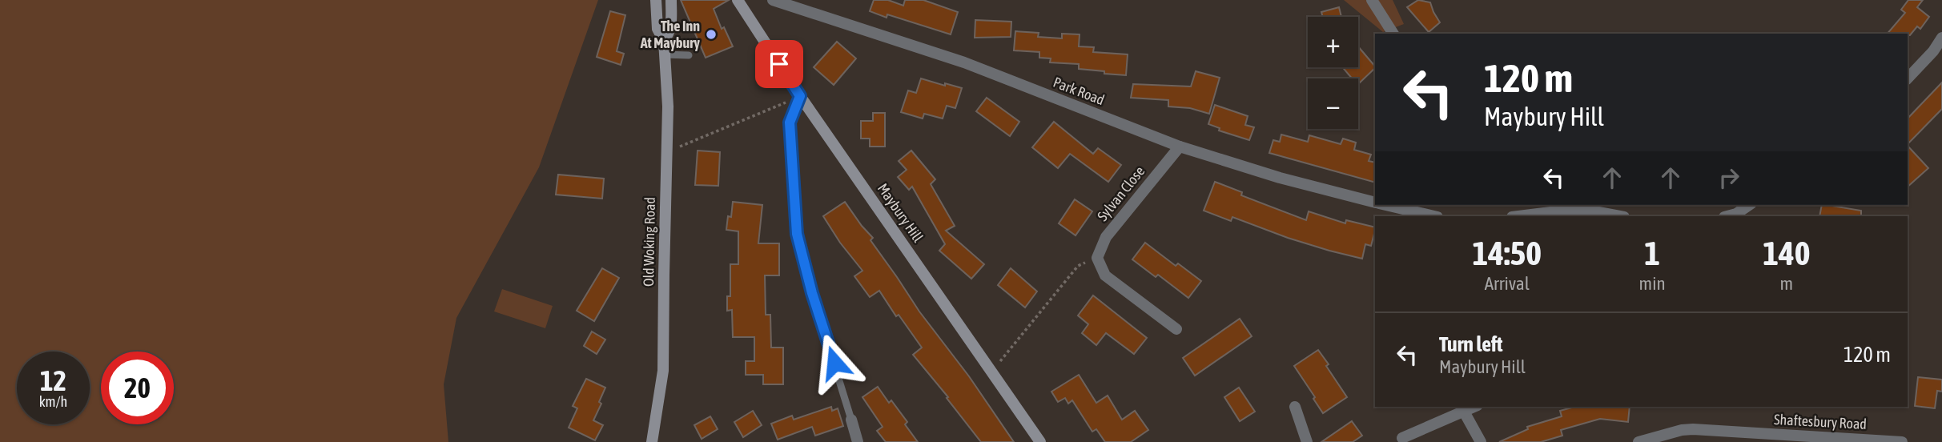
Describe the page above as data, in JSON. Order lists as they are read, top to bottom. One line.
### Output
{"streets":{"street":["Park Road","Sylvan Close","Maybury Hill","Old Woking Road","Shaftesbury Road"]},"crossings":[["Park Road","Sylvan Close"]],"places":["The Inn At Maybury"],"page":{"map_buttons":["+","−"],"turn":["120 m","Maybury Hill"],"eta":["14:50","Arrival","1","min","140","m"],"list":[{"name":"Turn left","note":"Maybury Hill","value":"120 m"}],"speed":"12 km/h","limit":"20"}}
